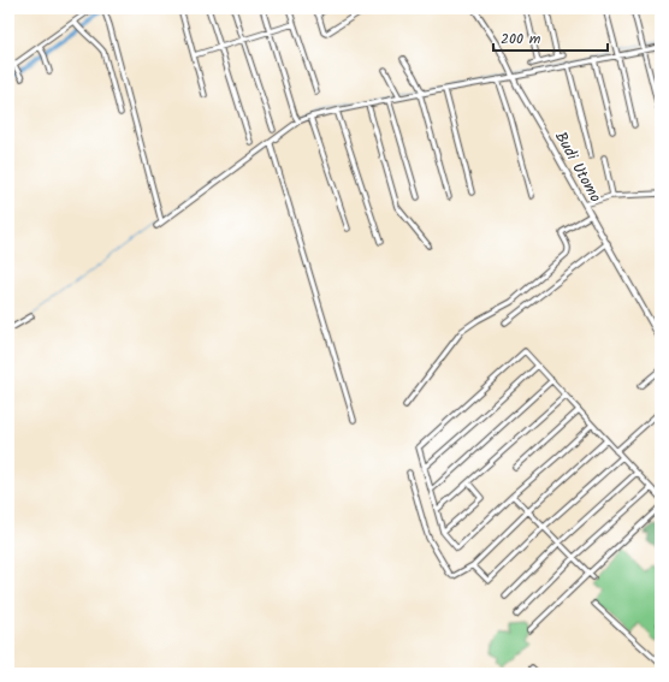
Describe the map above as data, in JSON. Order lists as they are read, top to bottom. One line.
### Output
{"streets":{"street":["Budi Utomo"]},"scale_bar":"200 m"}
